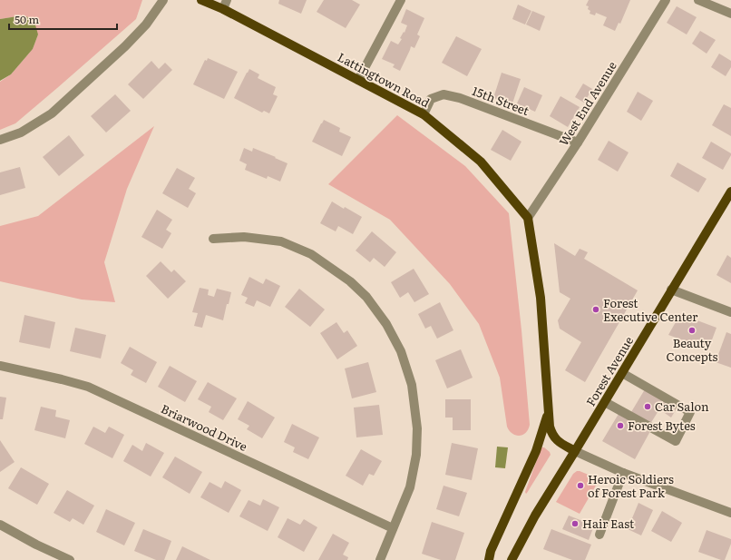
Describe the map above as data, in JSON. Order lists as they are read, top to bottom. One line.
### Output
{"streets":{"main road":["Lattingtown Road","Forest Avenue"],"street":["15th Street","West End Avenue","Briarwood Drive"]},"crossings":[["Lattingtown Road","15th Street"],["Lattingtown Road","West End Avenue"],["15th Street","West End Avenue"]],"places":["Forest Executive Center","Beauty Concepts","Car Salon","Forest Bytes","Heroic Soldiers of Forest Park","Hair East"],"scale_bar":"50 m"}
